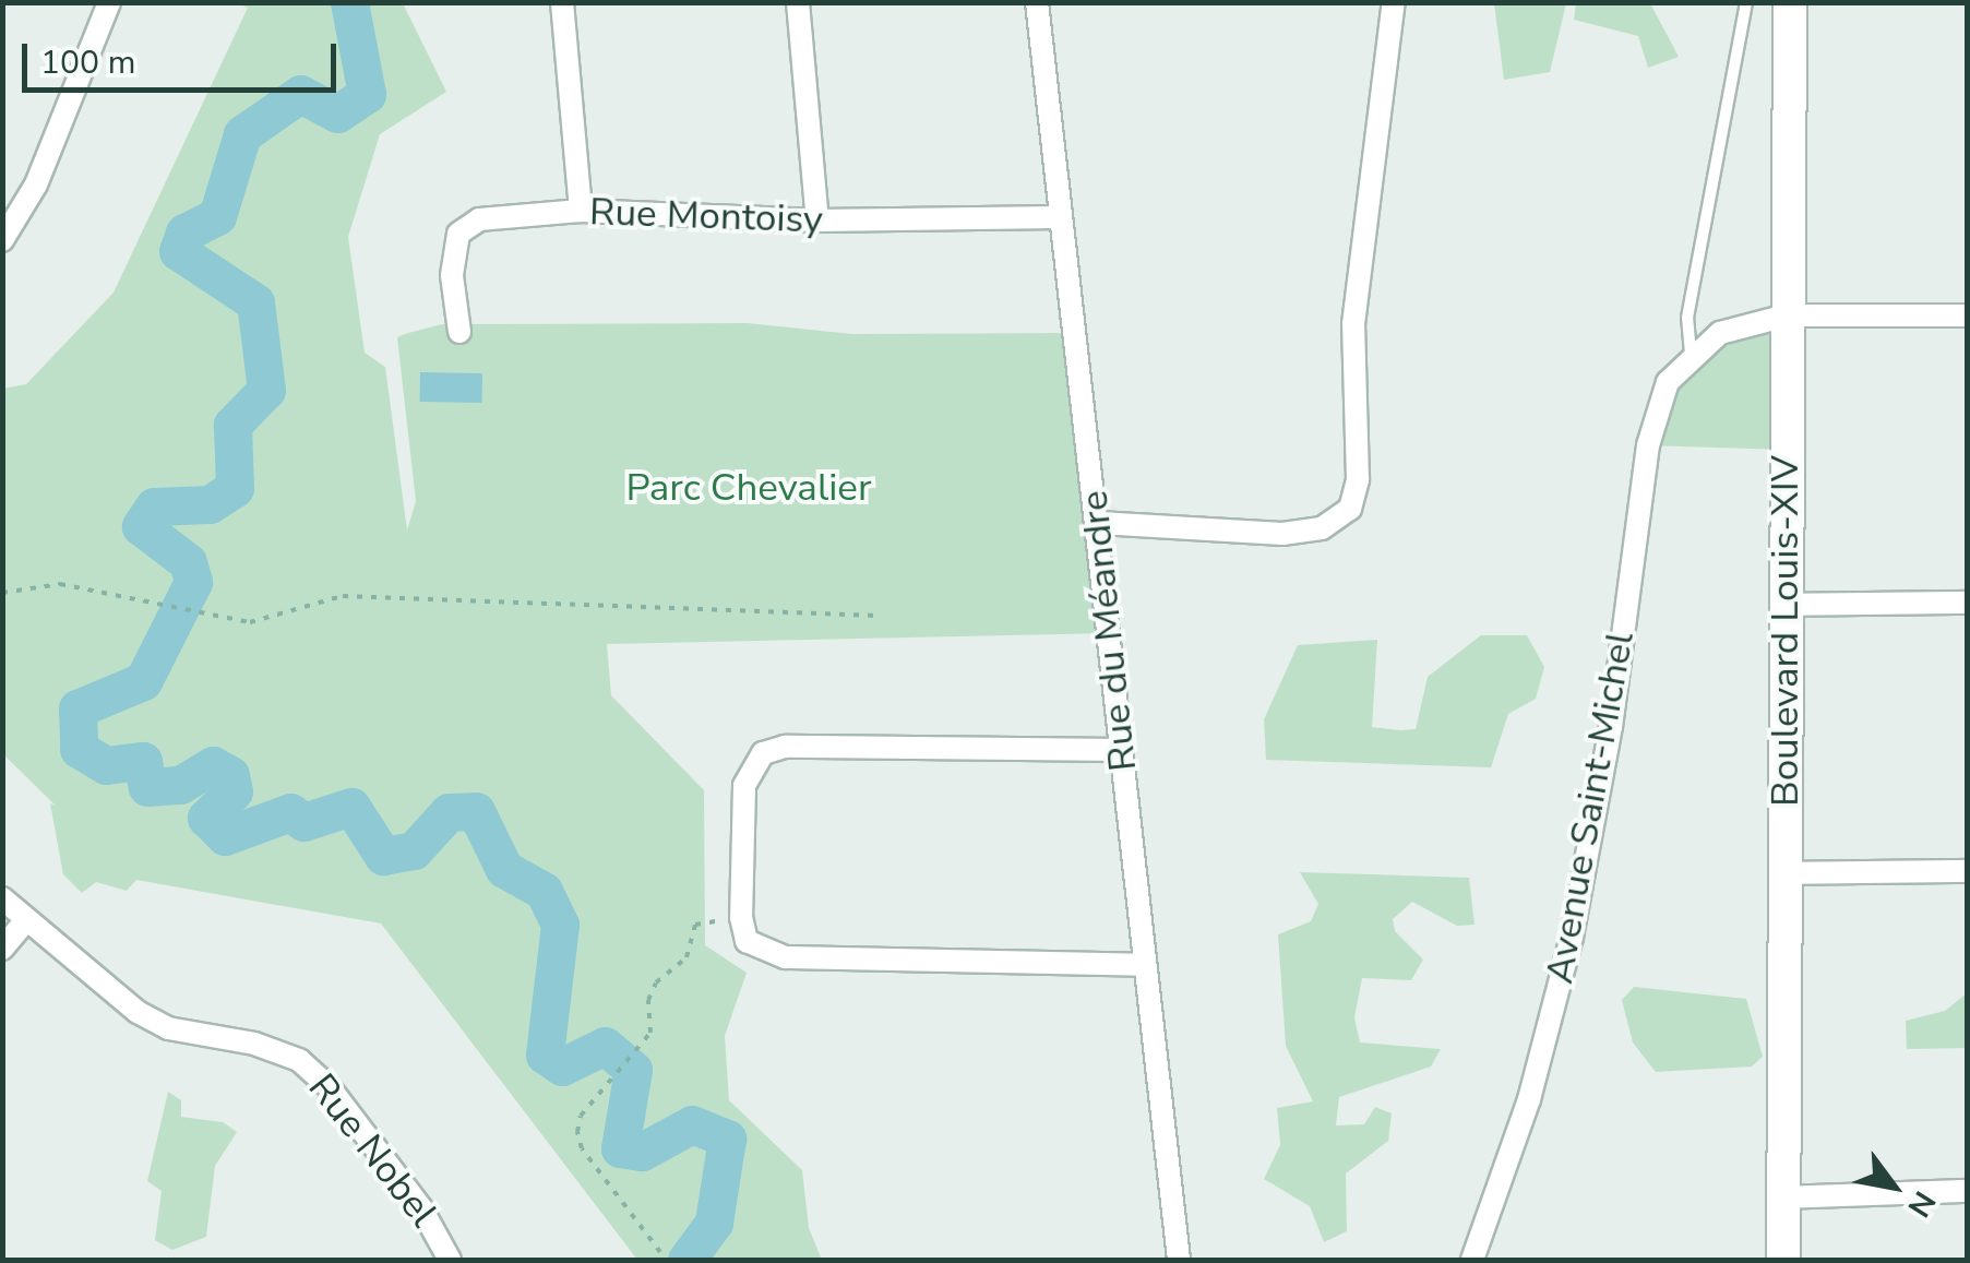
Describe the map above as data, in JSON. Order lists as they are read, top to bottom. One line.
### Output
{"streets":{"main road":["Boulevard Louis-XIV"],"street":["Rue Montoisy","Rue du Méandre","Avenue Saint-Michel","Rue Nobel"]},"crossings":[["Rue Montoisy","Rue du Méandre"]],"parks":["Parc Chevalier"],"scale_bar":"100 m","north":"bottom right"}
